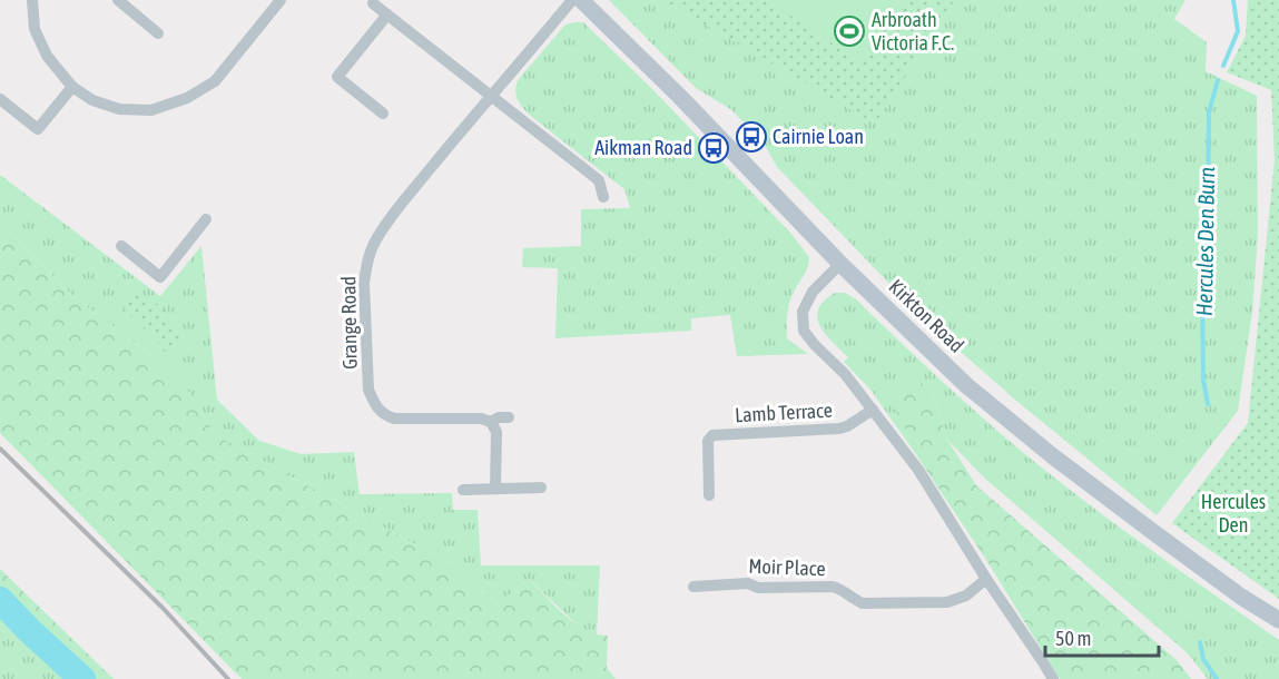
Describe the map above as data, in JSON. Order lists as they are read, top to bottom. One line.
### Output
{"streets":{"street":["Kirkton Road","Grange Road","Lamb Terrace","Moir Place"]},"water":["Hercules Den Burn"],"parks":["Hercules Den"],"places":{"sports":["Arbroath Victoria F.C."],"bus stop":["Cairnie Loan","Aikman Road"]},"scale_bar":"50 m"}
